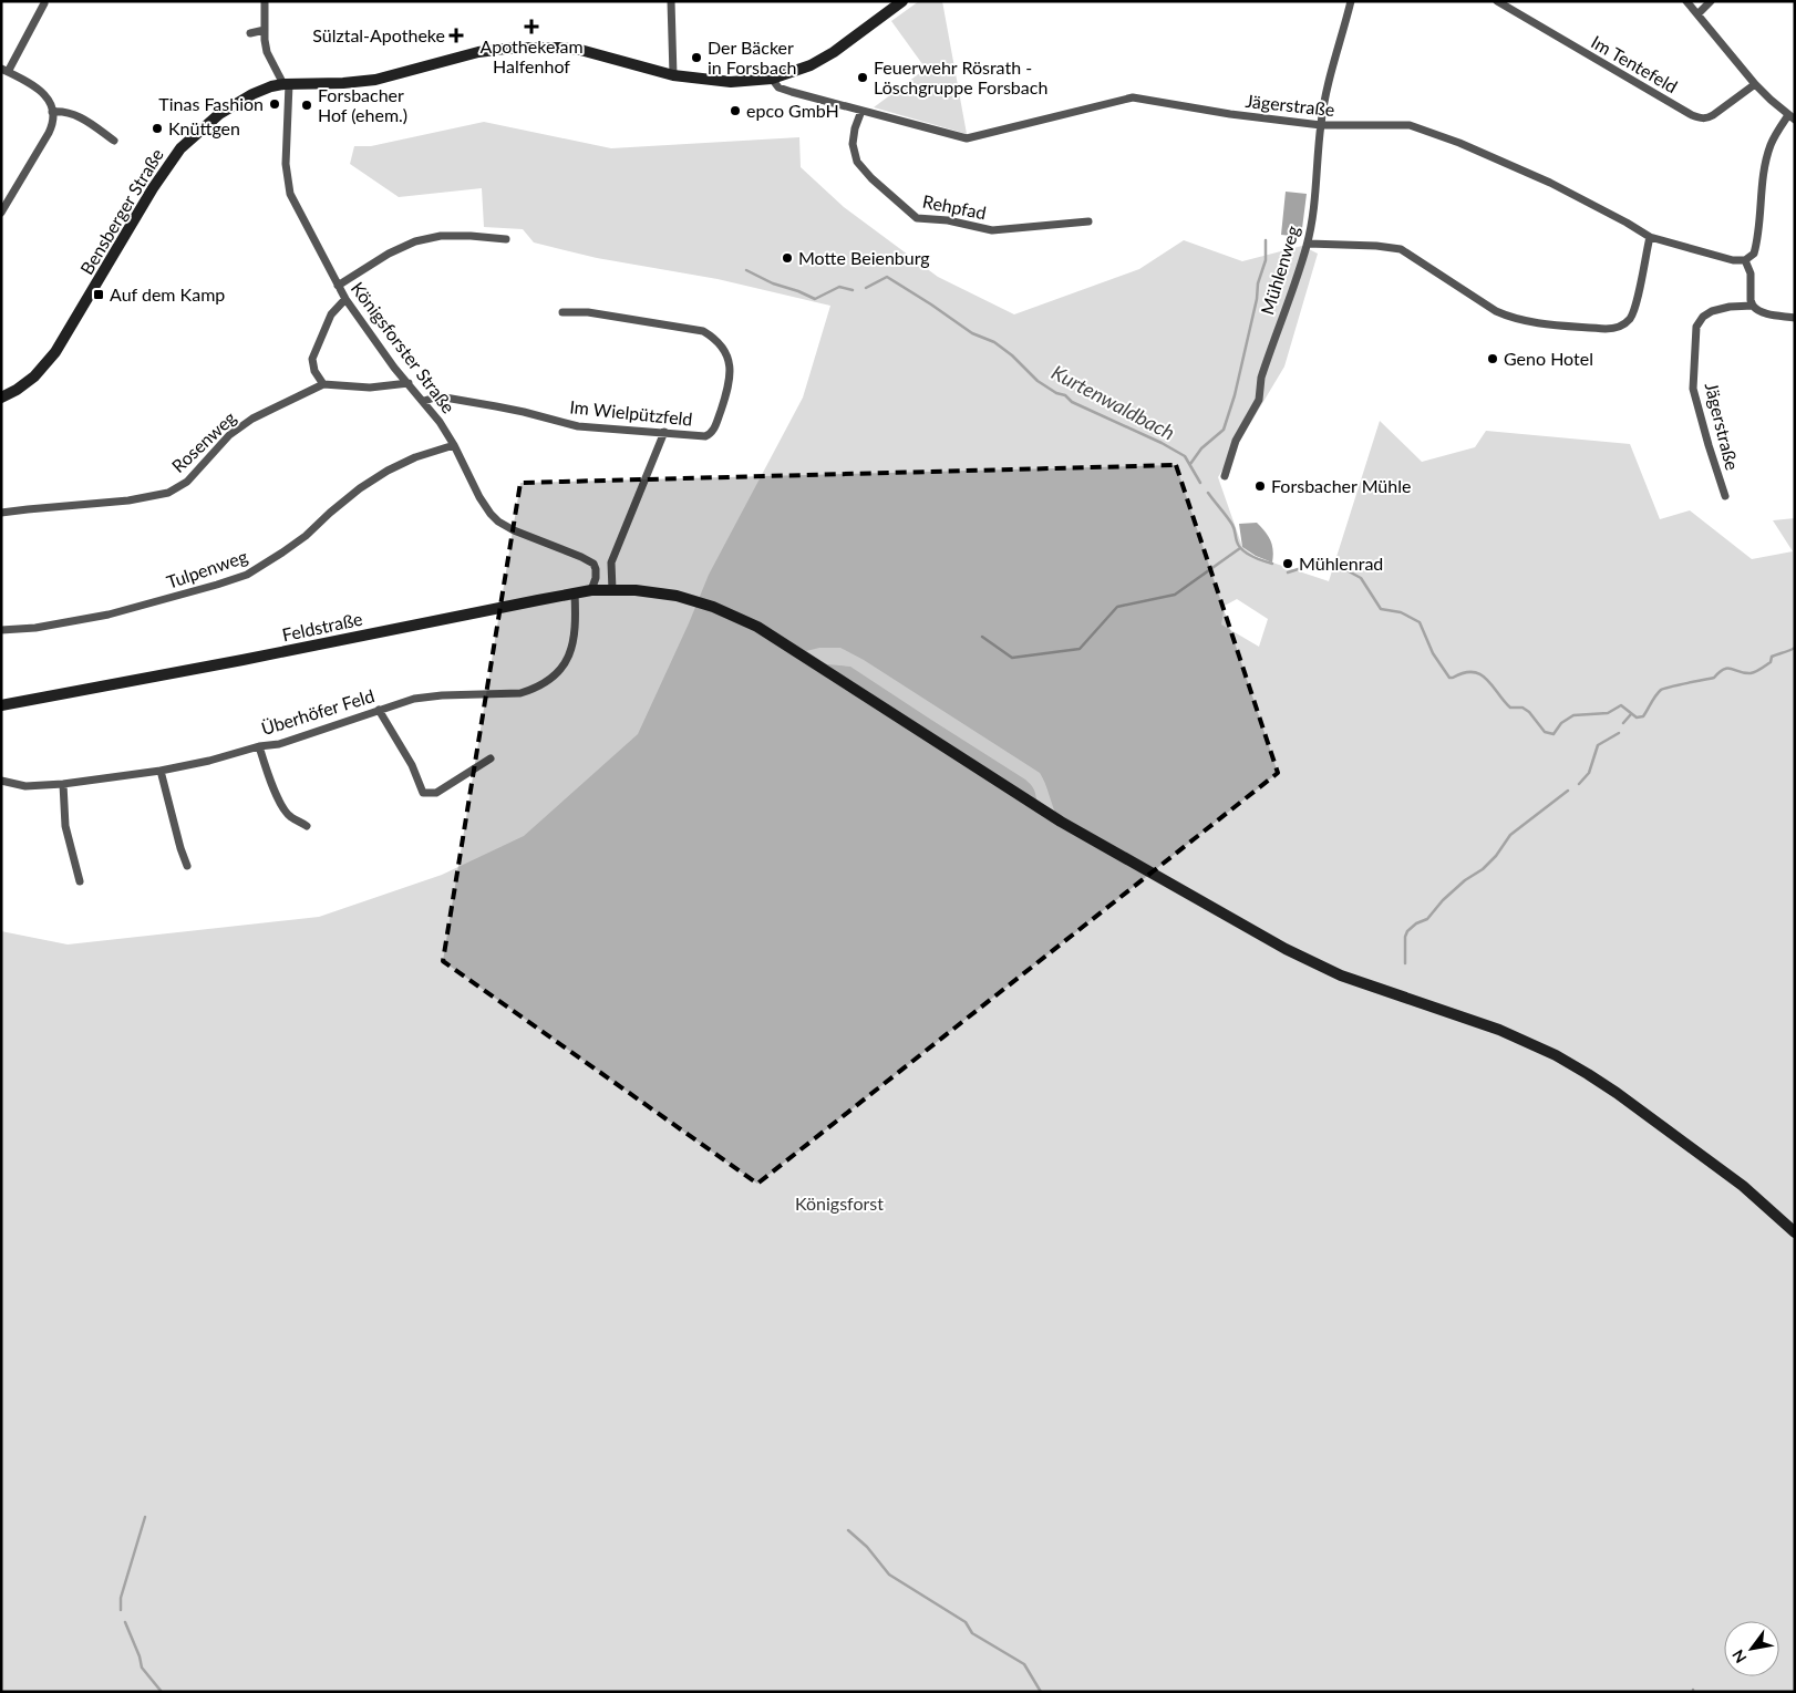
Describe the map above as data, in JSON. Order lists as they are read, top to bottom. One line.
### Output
{"streets":{"main road":["Bensberger Straße","Feldstraße"],"street":["Im Tentefeld","Jägerstraße","Rehpfad","Mühlenweg","Königsforster Straße","Im Wielpützfeld","Rosenweg","Tulpenweg","Überhöfer Feld"]},"crossings":[["Jägerstraße","Rehpfad"],["Jägerstraße","Bensberger Straße"],["Jägerstraße","Mühlenweg"],["Bensberger Straße","Königsforster Straße"],["Königsforster Straße","Im Wielpützfeld"],["Königsforster Straße","Rosenweg"],["Königsforster Straße","Tulpenweg"],["Feldstraße","Überhöfer Feld"]],"water":["Kurtenwaldbach"],"parks":["Königsforst"],"places":{"health":["Apotheke am Halfenhof","Sülztal-Apotheke"],"other":["Der Bäcker in Forsbach","Feuerwehr Rösrath - Löschgruppe Forsbach","Tinas Fashion","Forsbacher Hof (ehem.)","epco GmbH","Knüttgen","Motte Beienburg","Geno Hotel","Forsbacher Mühle","Mühlenrad"],"transit":["Auf dem Kamp"]},"north":"bottom left"}
